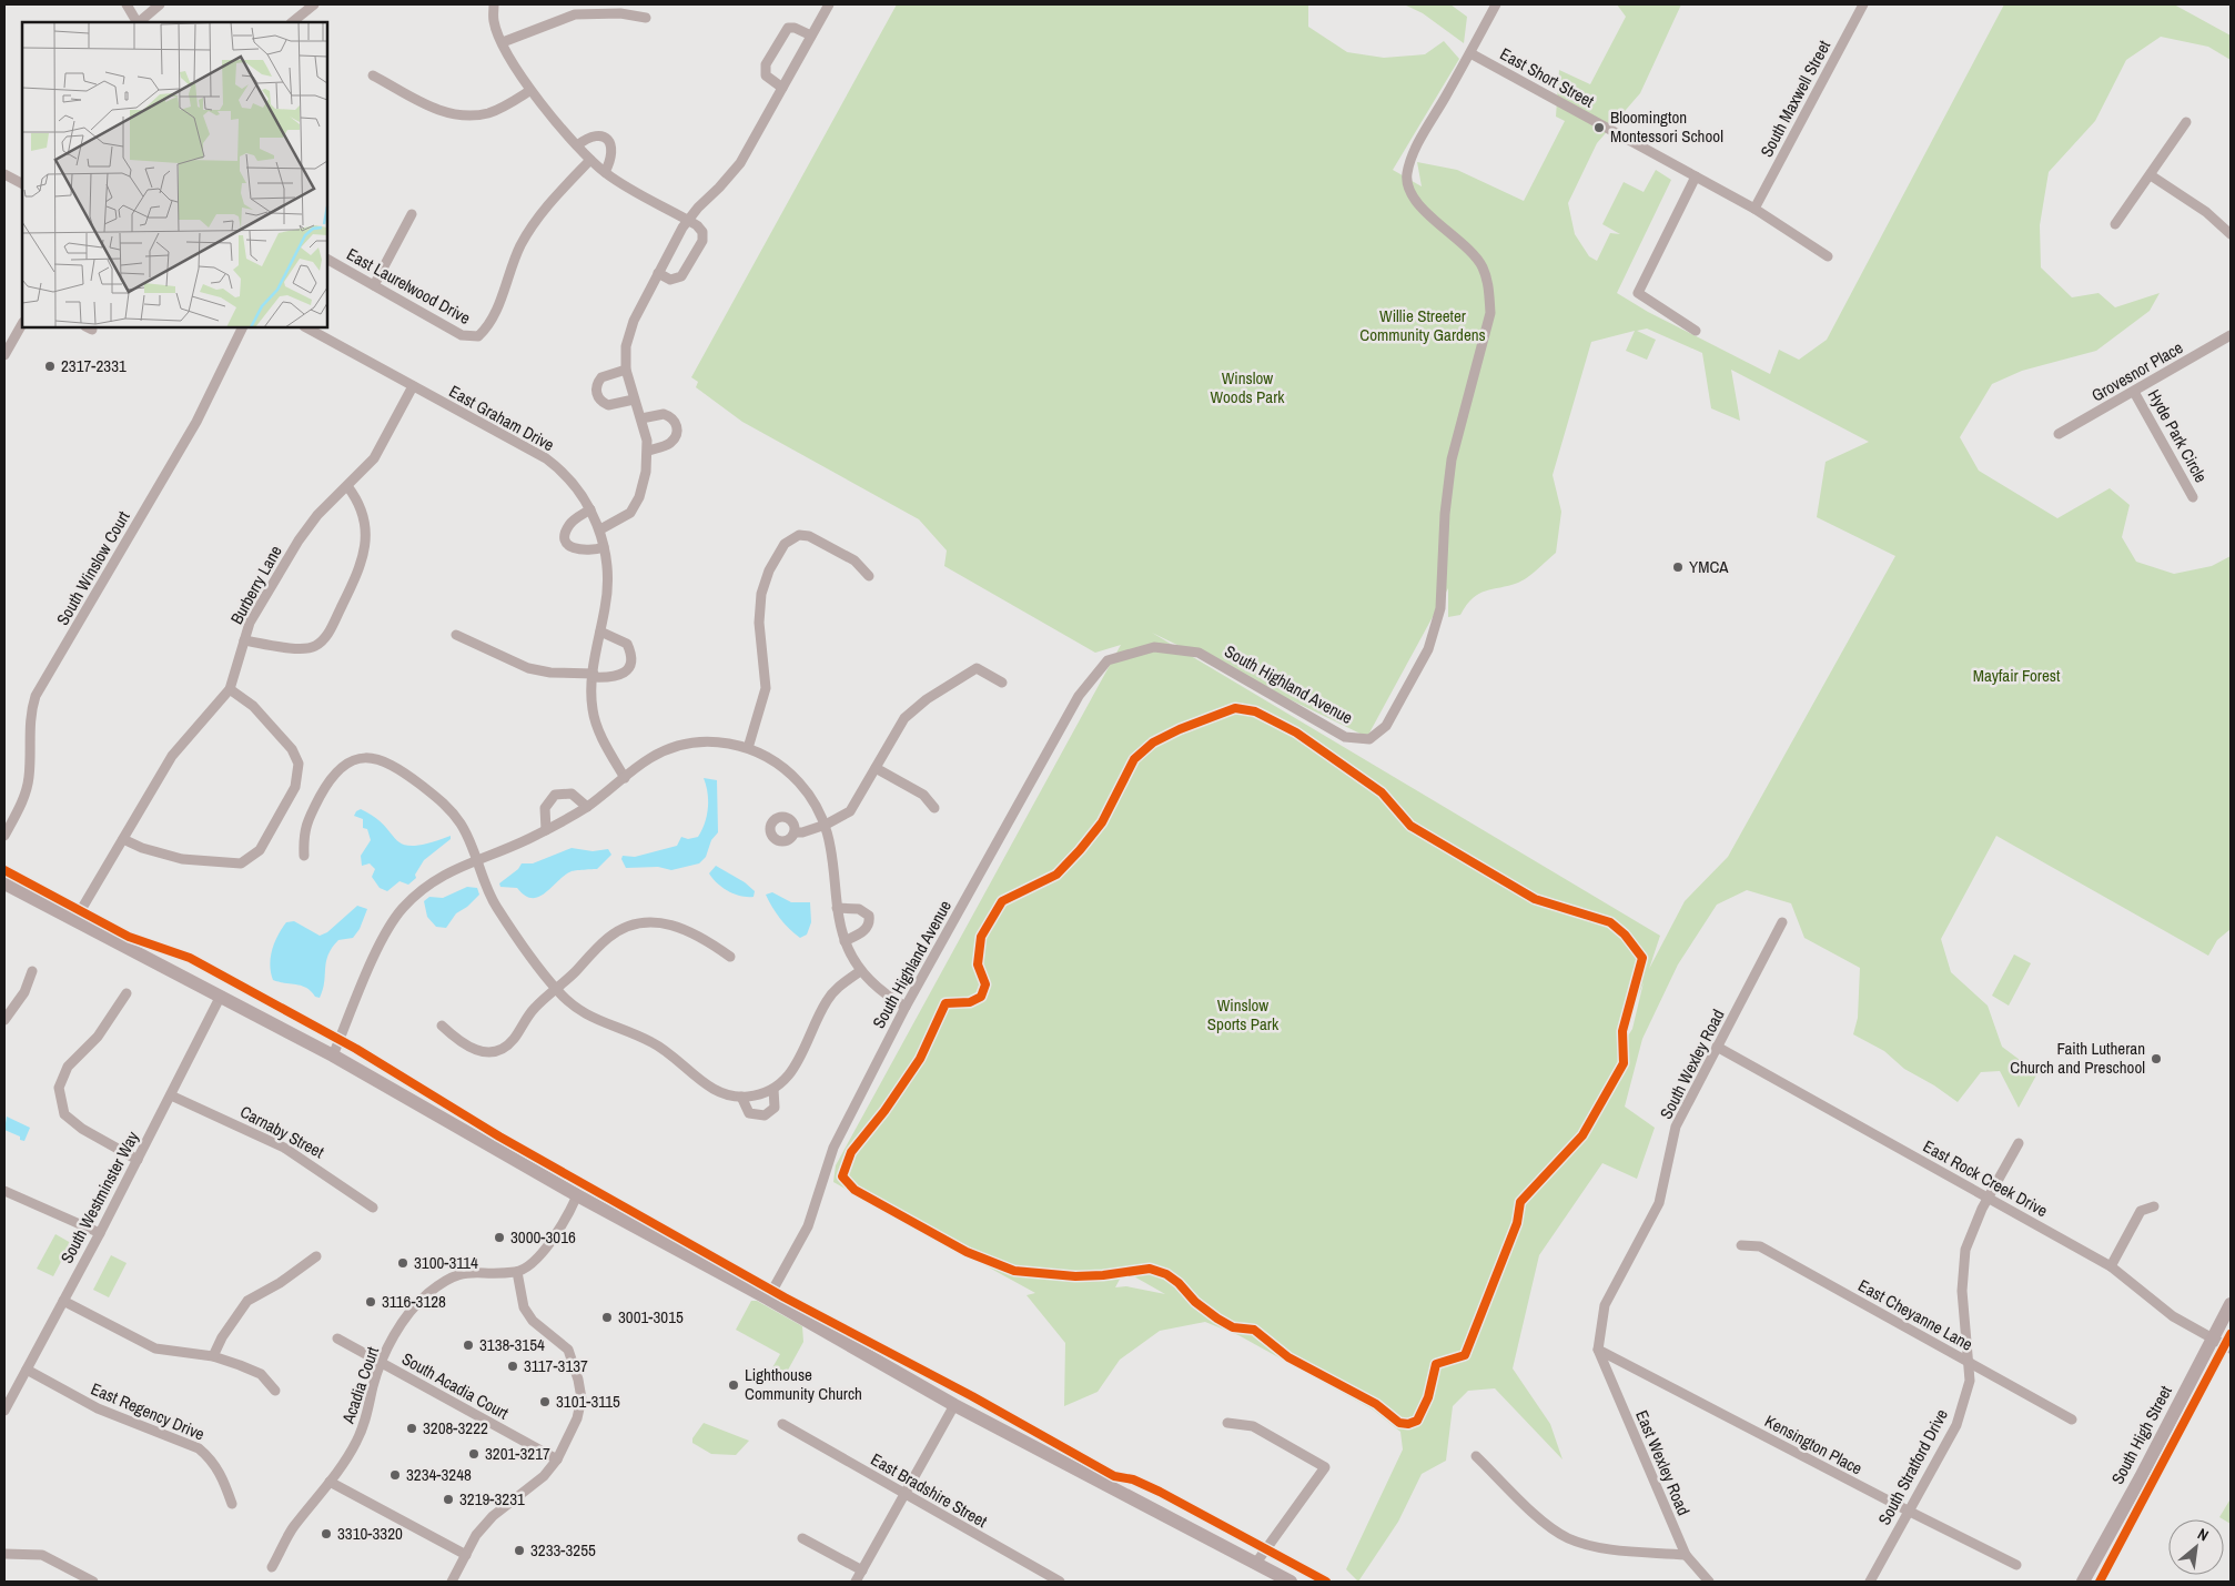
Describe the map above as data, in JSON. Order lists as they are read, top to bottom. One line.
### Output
{"streets":{"main road":["South High Street"],"street":["East Short Street","South Maxwell Street","East Laurelwood Drive","Grovesnor Place","East Graham Drive","Hyde Park Circle","South Winslow Court","Burberry Lane","South Highland Avenue","South Wexley Road","Carnaby Street","East Rock Creek Drive","South Westminster Way","East Cheyanne Lane","Acadia Court","South Acadia Court","East Regency Drive","Kensington Place","East Wexley Road","South Stratford Drive","East Bradshire Street"]},"crossings":[["East Short Street","South Maxwell Street"],["East Short Street","South Highland Avenue"],["Grovesnor Place","Hyde Park Circle"],["East Graham Drive","Burberry Lane"],["South Wexley Road","East Rock Creek Drive"],["South Wexley Road","Kensington Place"],["South Wexley Road","East Wexley Road"],["Carnaby Street","South Westminster Way"],["East Rock Creek Drive","South High Street"],["East Rock Creek Drive","South Stratford Drive"],["South Westminster Way","East Regency Drive"],["East Cheyanne Lane","South Stratford Drive"],["Acadia Court","South Acadia Court"],["Kensington Place","East Wexley Road"],["Kensington Place","South Stratford Drive"]],"parks":["Willie Streeter Community Gardens","Winslow Woods Park","Mayfair Forest","Winslow Sports Park"],"places":["Bloomington Montessori School","2317-2331","YMCA","Faith Lutheran Church and Preschool","3000-3016","3100-3114","3116-3128","3001-3015","3138-3154","3117-3137","Lighthouse Community Church","3101-3115","3208-3222","3201-3217","3234-3248","3219-3231","3310-3320","3233-3255"],"north":"top right"}
